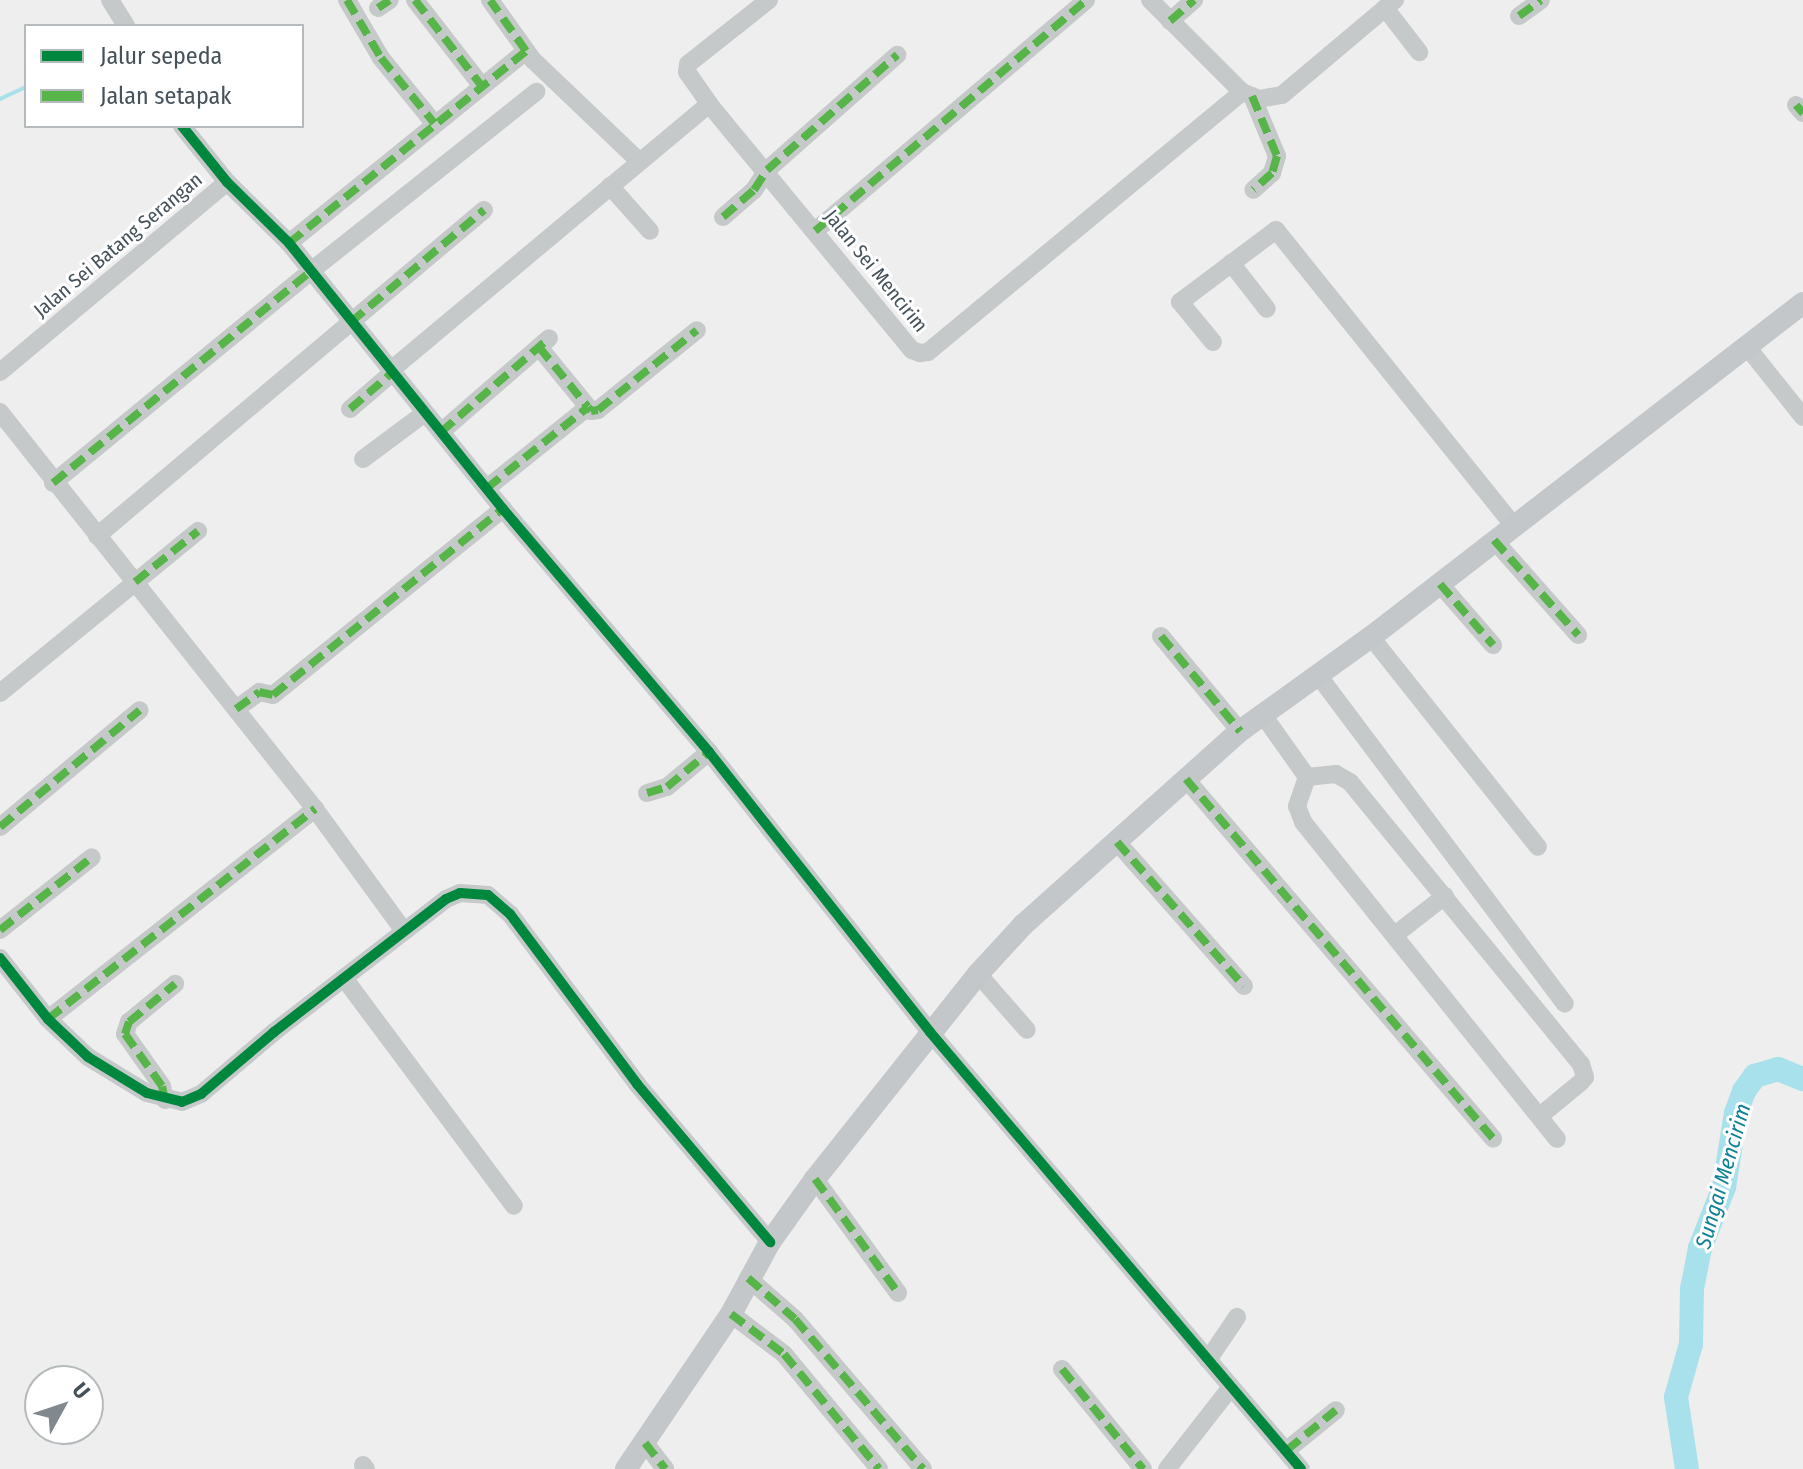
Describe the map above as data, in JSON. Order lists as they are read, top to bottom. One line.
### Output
{"streets":{"street":["Jalan Sei Batang Serangan","Jalan Sei Mencirim"]},"water":["Sungai Mencirim"],"legend":["Jalur sepeda","Jalan setapak"],"north":"top right"}
